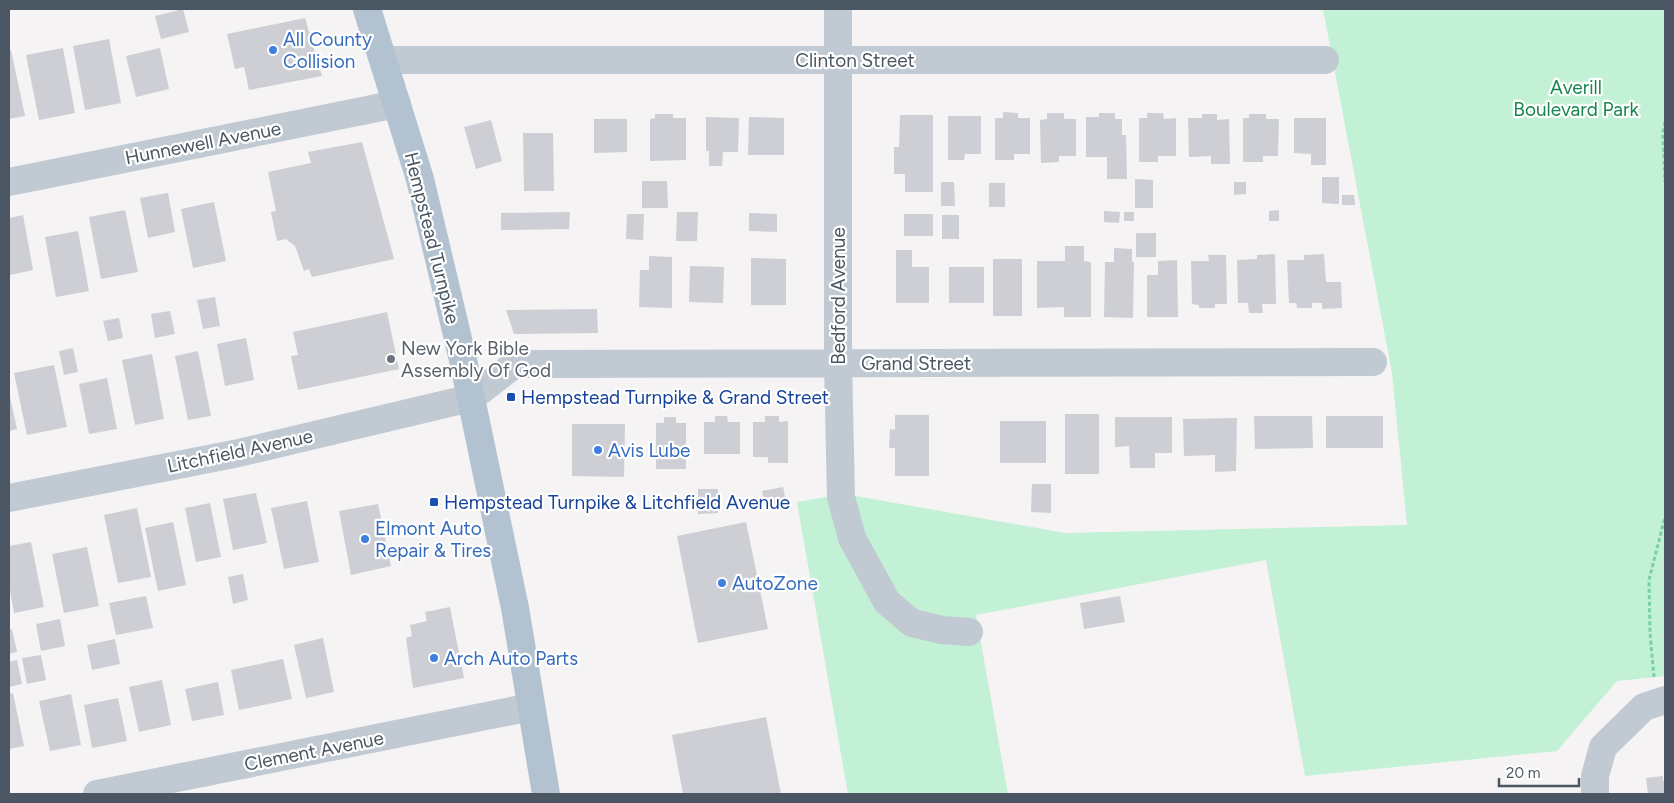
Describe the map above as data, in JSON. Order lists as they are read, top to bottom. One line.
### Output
{"streets":{"main road":["Hempstead Turnpike"],"street":["Clinton Street","Hunnewell Avenue","Bedford Avenue","Grand Street","Litchfield Avenue","Clement Avenue"]},"crossings":[["Clinton Street","Hempstead Turnpike"],["Clinton Street","Bedford Avenue"],["Hunnewell Avenue","Hempstead Turnpike"],["Hempstead Turnpike","Grand Street"],["Hempstead Turnpike","Litchfield Avenue"],["Hempstead Turnpike","Clement Avenue"],["Bedford Avenue","Grand Street"],["Grand Street","Litchfield Avenue"]],"parks":["Averill Boulevard Park"],"places":{"other":["All County Collision","New York Bible Assembly Of God","Avis Lube","Elmont Auto Repair & Tires","AutoZone","Arch Auto Parts"],"transit":["Hempstead Turnpike & Grand Street","Hempstead Turnpike & Litchfield Avenue"]},"scale_bar":"20 m"}
